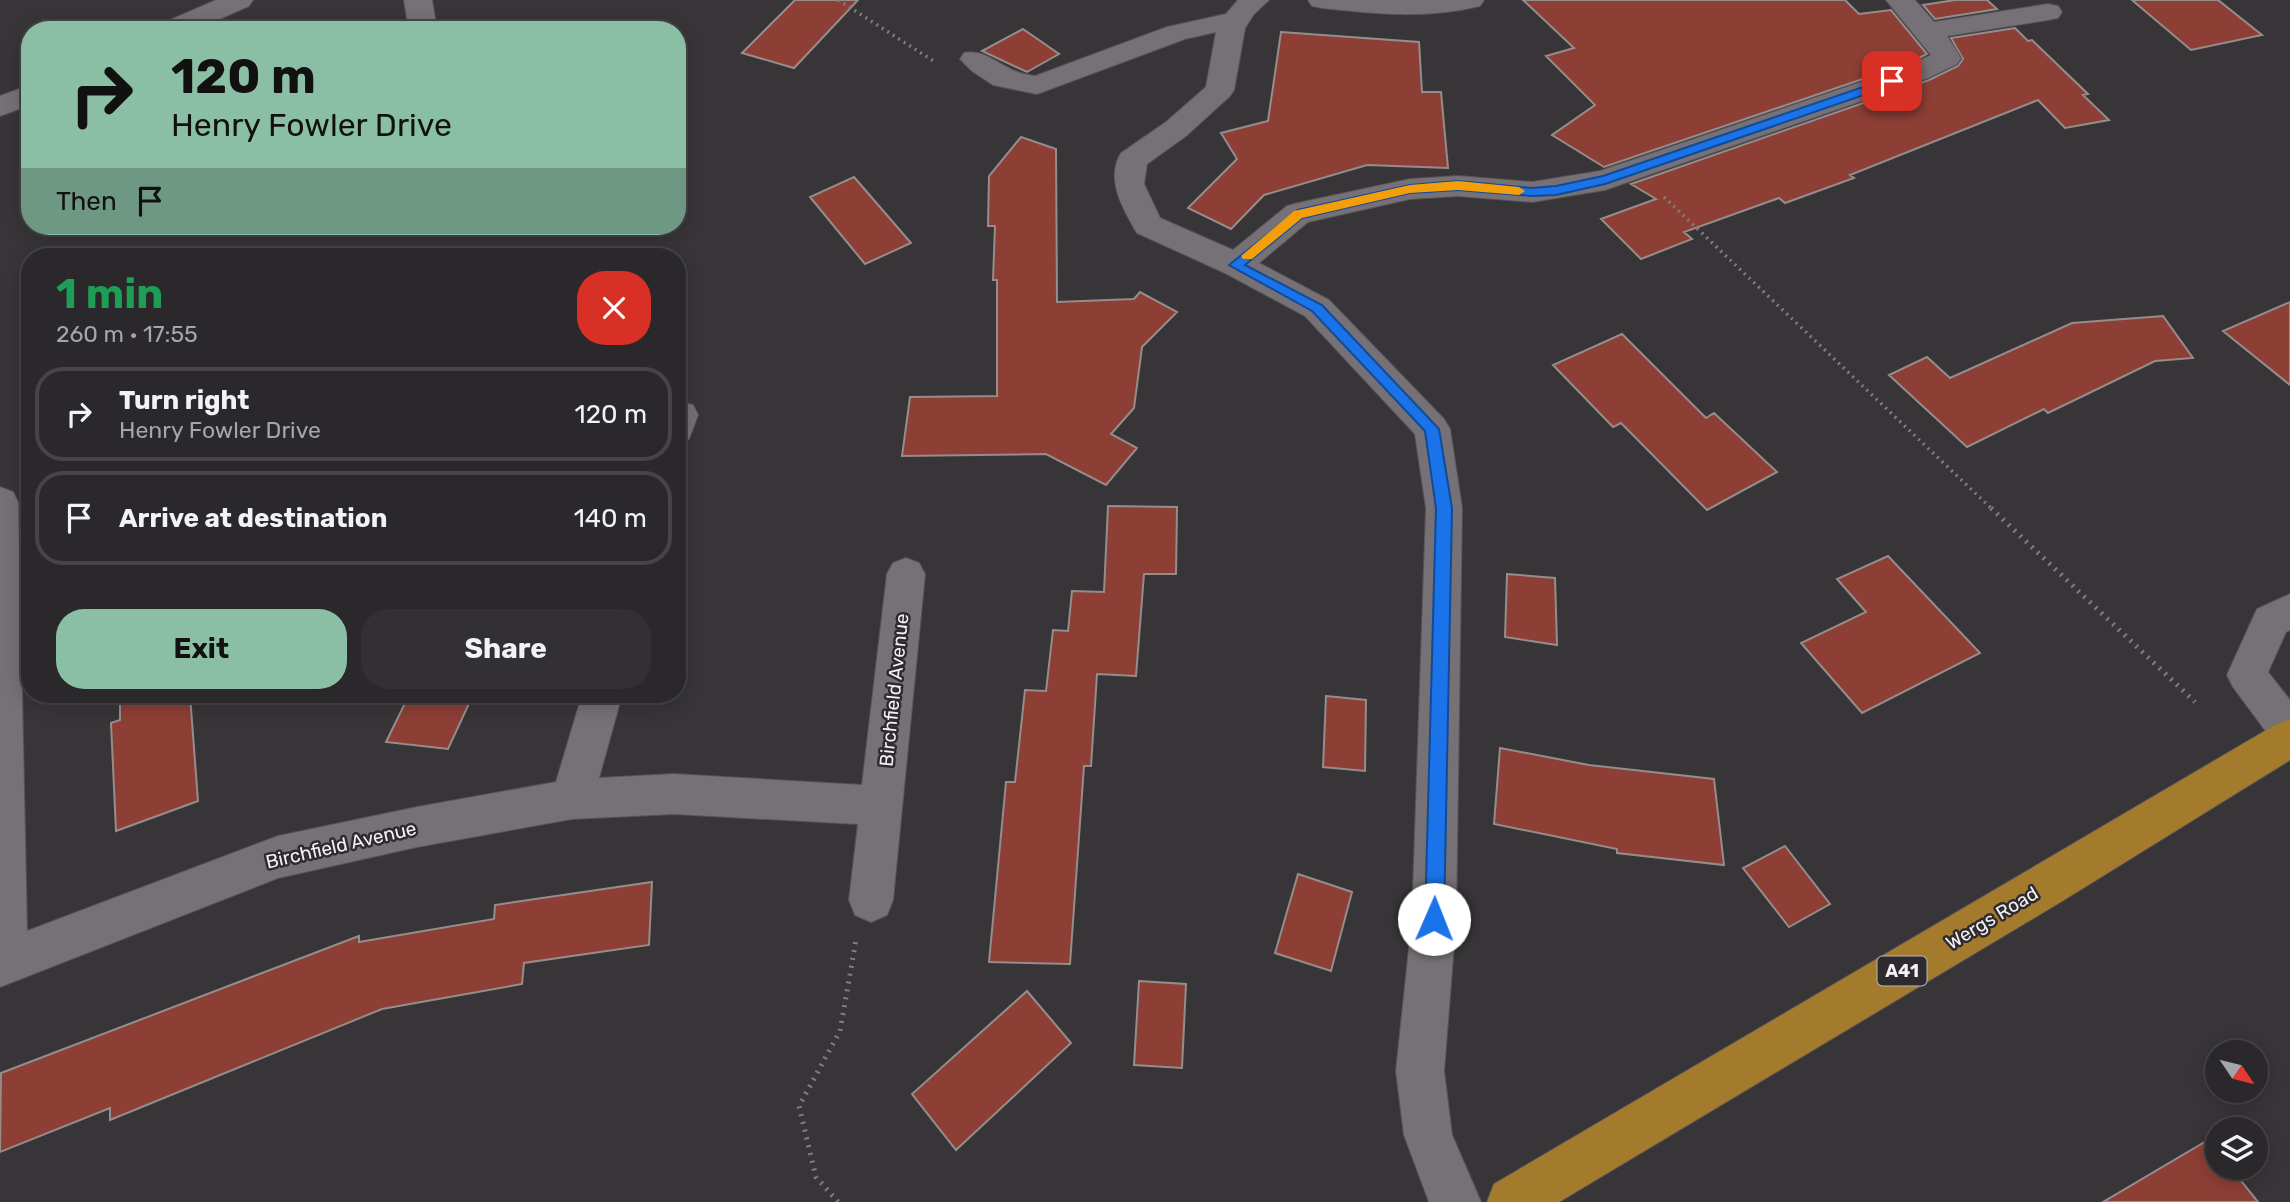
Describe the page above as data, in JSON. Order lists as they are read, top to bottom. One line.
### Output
{"streets":{"highway":["Wergs Road","A41"],"street":["Birchfield Avenue"]},"north":"bottom right","page":{"turn":["120 m","Henry Fowler Drive"],"then":"Then","heading":["1 min","260 m · 17:55"],"list":[{"name":"Turn right","note":"Henry Fowler Drive","value":"120 m"},{"name":"Arrive at destination","value":"140 m"}],"buttons":["Exit","Share"]}}
